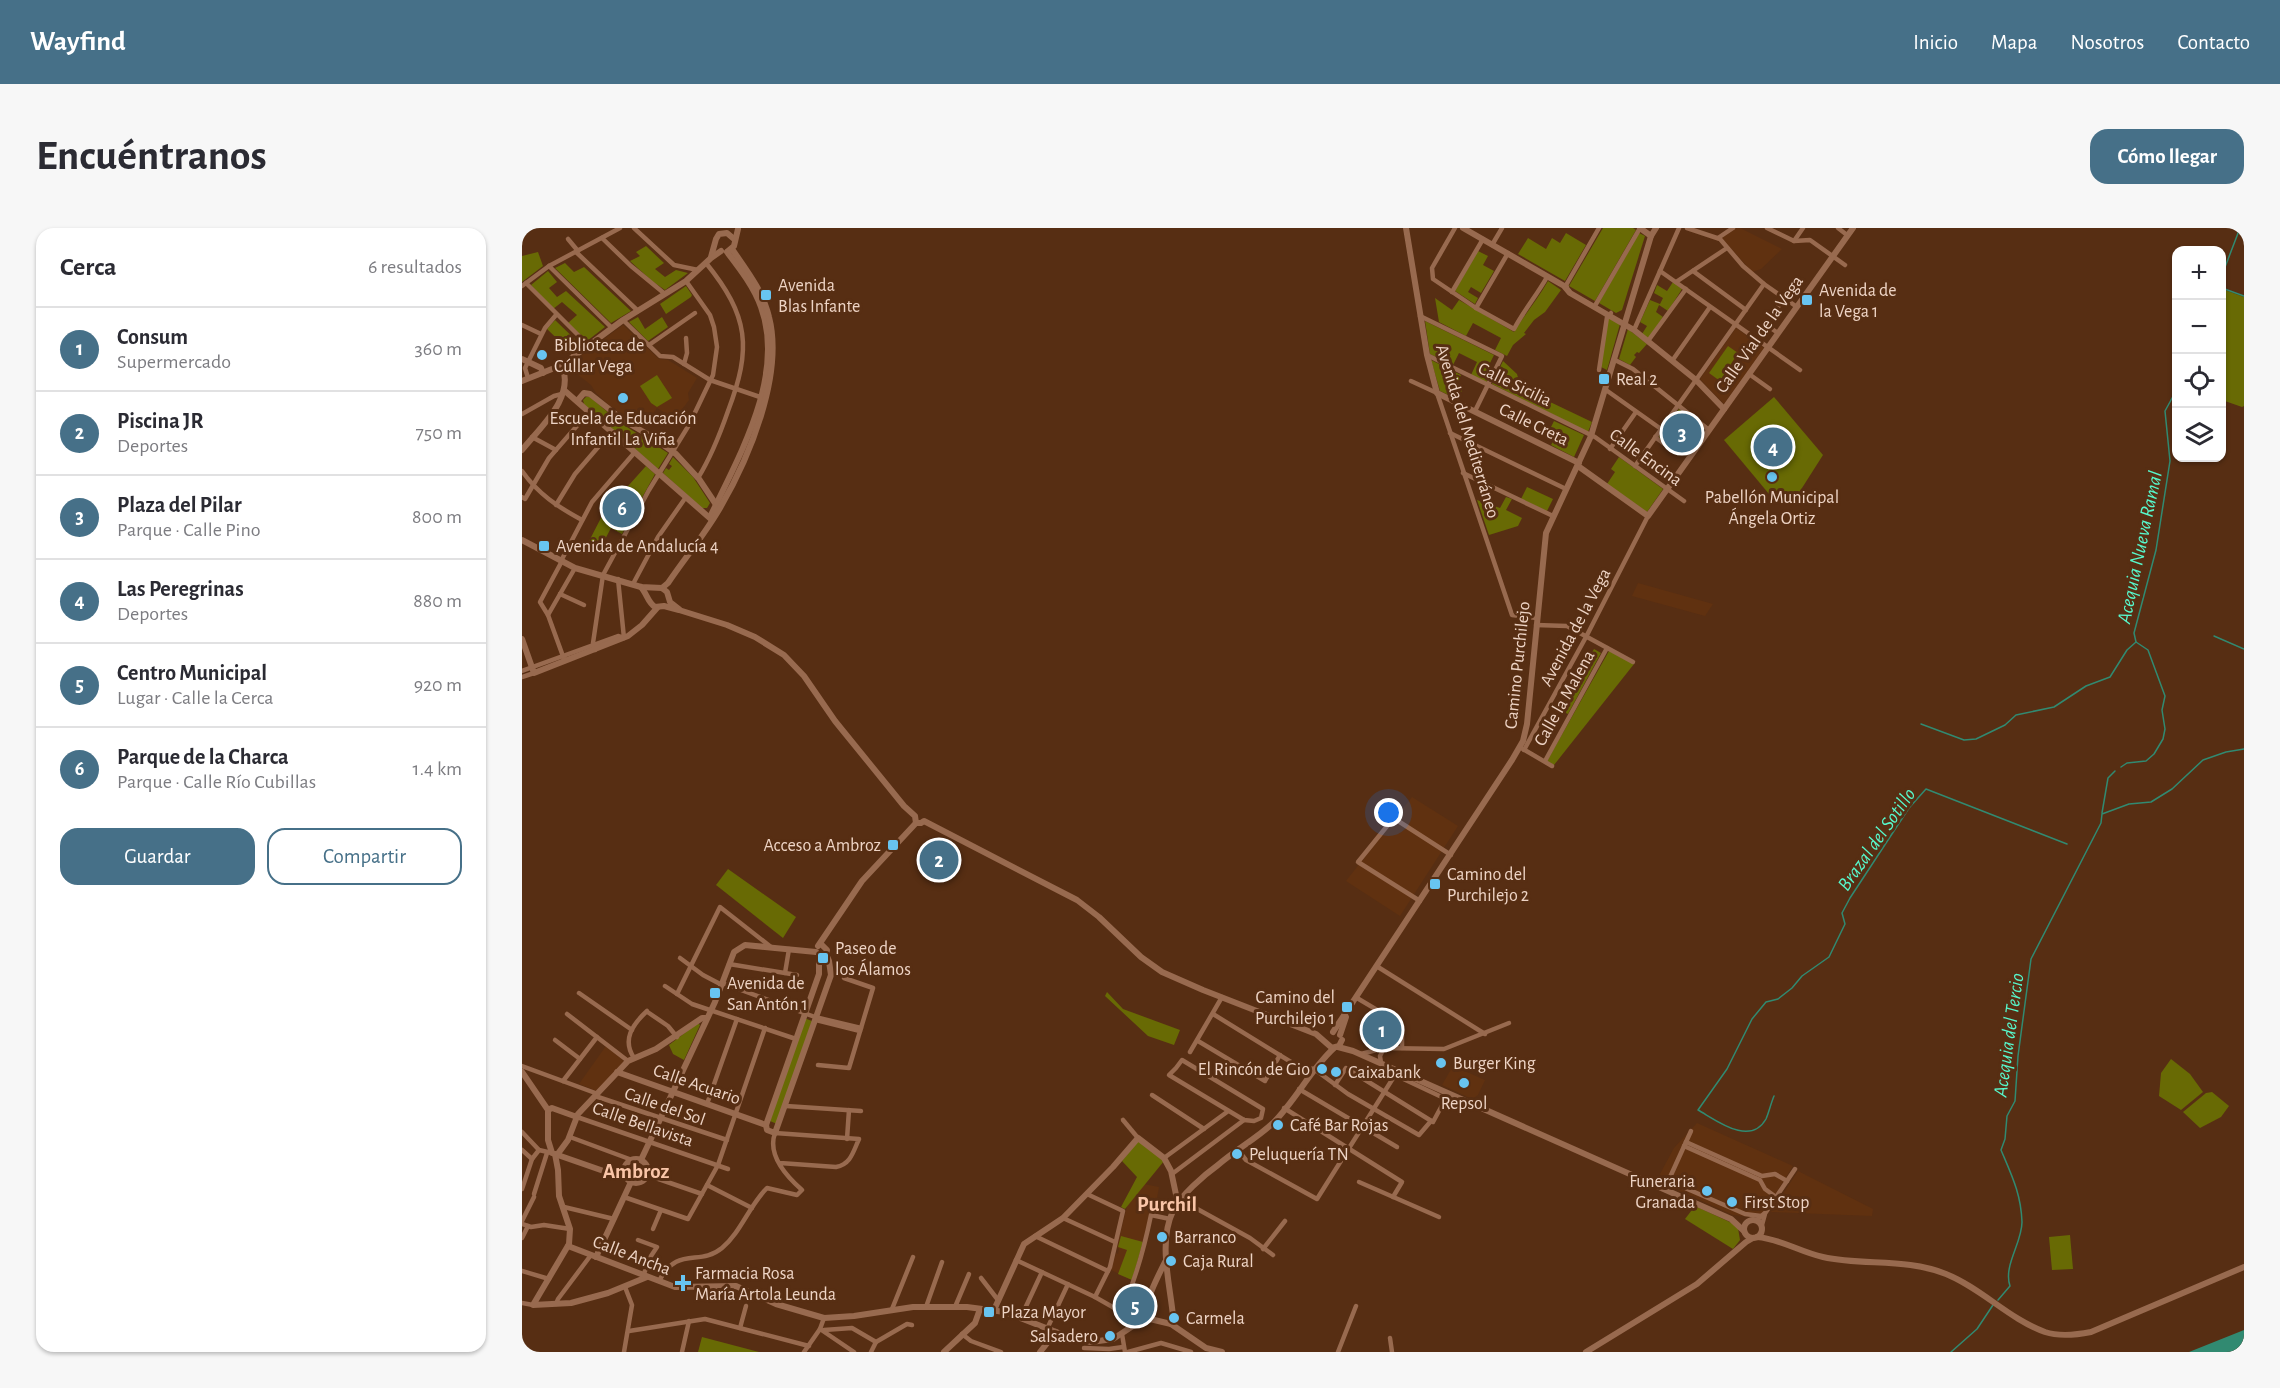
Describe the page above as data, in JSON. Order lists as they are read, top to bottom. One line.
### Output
{"streets":{"street":["Calle Vial de la Vega","Calle Sicilia","Calle Creta","Avenida del Mediterráneo","Calle Encina","Avenida de la Vega","Camino Purchilejo","Calle la Malena","Calle Acuario","Calle del Sol","Calle Bellavista","Calle Ancha"]},"crossings":[["Calle Vial de la Vega","Calle Creta"],["Calle Vial de la Vega","Calle Encina"],["Calle Vial de la Vega","Avenida de la Vega"],["Calle Sicilia","Avenida del Mediterráneo"],["Calle Sicilia","Calle Encina"],["Calle Sicilia","Camino Purchilejo"],["Calle Creta","Avenida del Mediterráneo"],["Calle Creta","Avenida de la Vega"],["Calle Creta","Camino Purchilejo"],["Avenida del Mediterráneo","Camino Purchilejo"],["Calle Encina","Camino Purchilejo"],["Avenida de la Vega","Camino Purchilejo"],["Camino Purchilejo","Calle la Malena"]],"districts":["Ambroz","Purchil"],"water":["Acequia Nueva Ramal","Brazal del Sotillo","Acequia del Tercio"],"places":{"transit":["Avenida Blas Infante","Avenida de la Vega 1","Real 2","Avenida de Andalucía 4","Acceso a Ambroz","Camino del Purchilejo 2","Paseo de los Álamos","Avenida de San Antón 1","Camino del Purchilejo 1","Plaza Mayor"],"other":["Biblioteca de Cúllar Vega","Escuela de Educación Infantil La Viña","Pabellón Municipal Ángela Ortiz","Burger King","El Rincón de Gio","Caixabank","Repsol","Café Bar Rojas","Peluquería TN","Funeraria Granada","First Stop","Barranco","Caja Rural","Carmela","Salsadero"],"health":["Farmacia Rosa María Artola Leunda"]},"page":{"header":"Wayfind","nav":["Inicio","Mapa","Nosotros","Contacto"],"buttons":["Cómo llegar",["Guardar","Compartir"]],"title":"Encuéntranos","heading":["Cerca","6 resultados"],"map_buttons":["+","−"],"list":[{"mark":"1","name":"Consum","note":"Supermercado","value":"360 m"},{"mark":"2","name":"Piscina JR","note":"Deportes","value":"750 m"},{"mark":"3","name":"Plaza del Pilar","note":"Parque · Calle Pino","value":"800 m"},{"mark":"4","name":"Las Peregrinas","note":"Deportes","value":"880 m"},{"mark":"5","name":"Centro Municipal","note":"Lugar · Calle la Cerca","value":"920 m"},{"mark":"6","name":"Parque de la Charca","note":"Parque · Calle Río Cubillas","value":"1.4 km"}],"pins":["3","4","6","2","1","5"]}}
